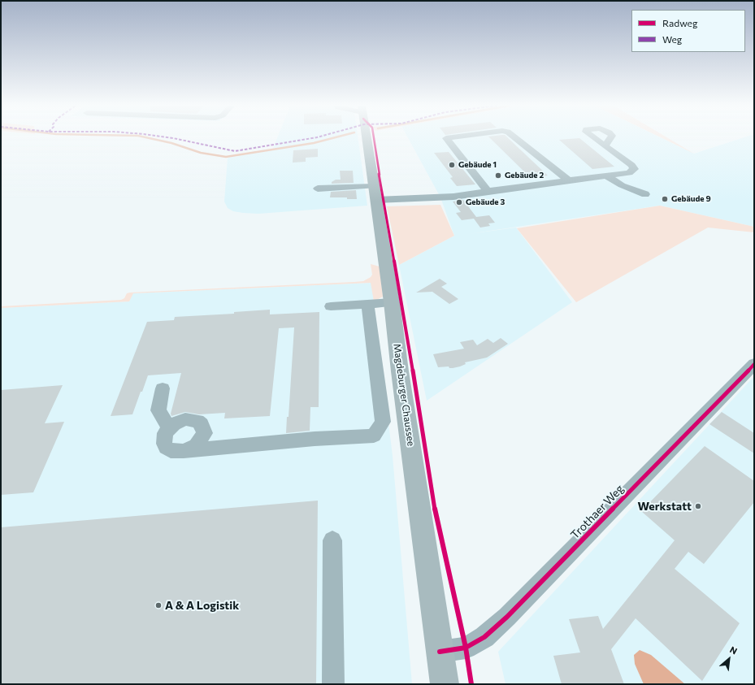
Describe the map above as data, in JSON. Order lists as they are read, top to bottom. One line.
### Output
{"streets":{"main road":["Magdeburger Chaussee"],"street":["Trothaer Weg"]},"crossings":[["Magdeburger Chaussee","Trothaer Weg"]],"places":["Gebäude 1","Gebäude 2","Gebäude 9","Gebäude 3","Werkstatt","A & A Logistik"],"legend":["Radweg","Weg"],"north":"top right"}
